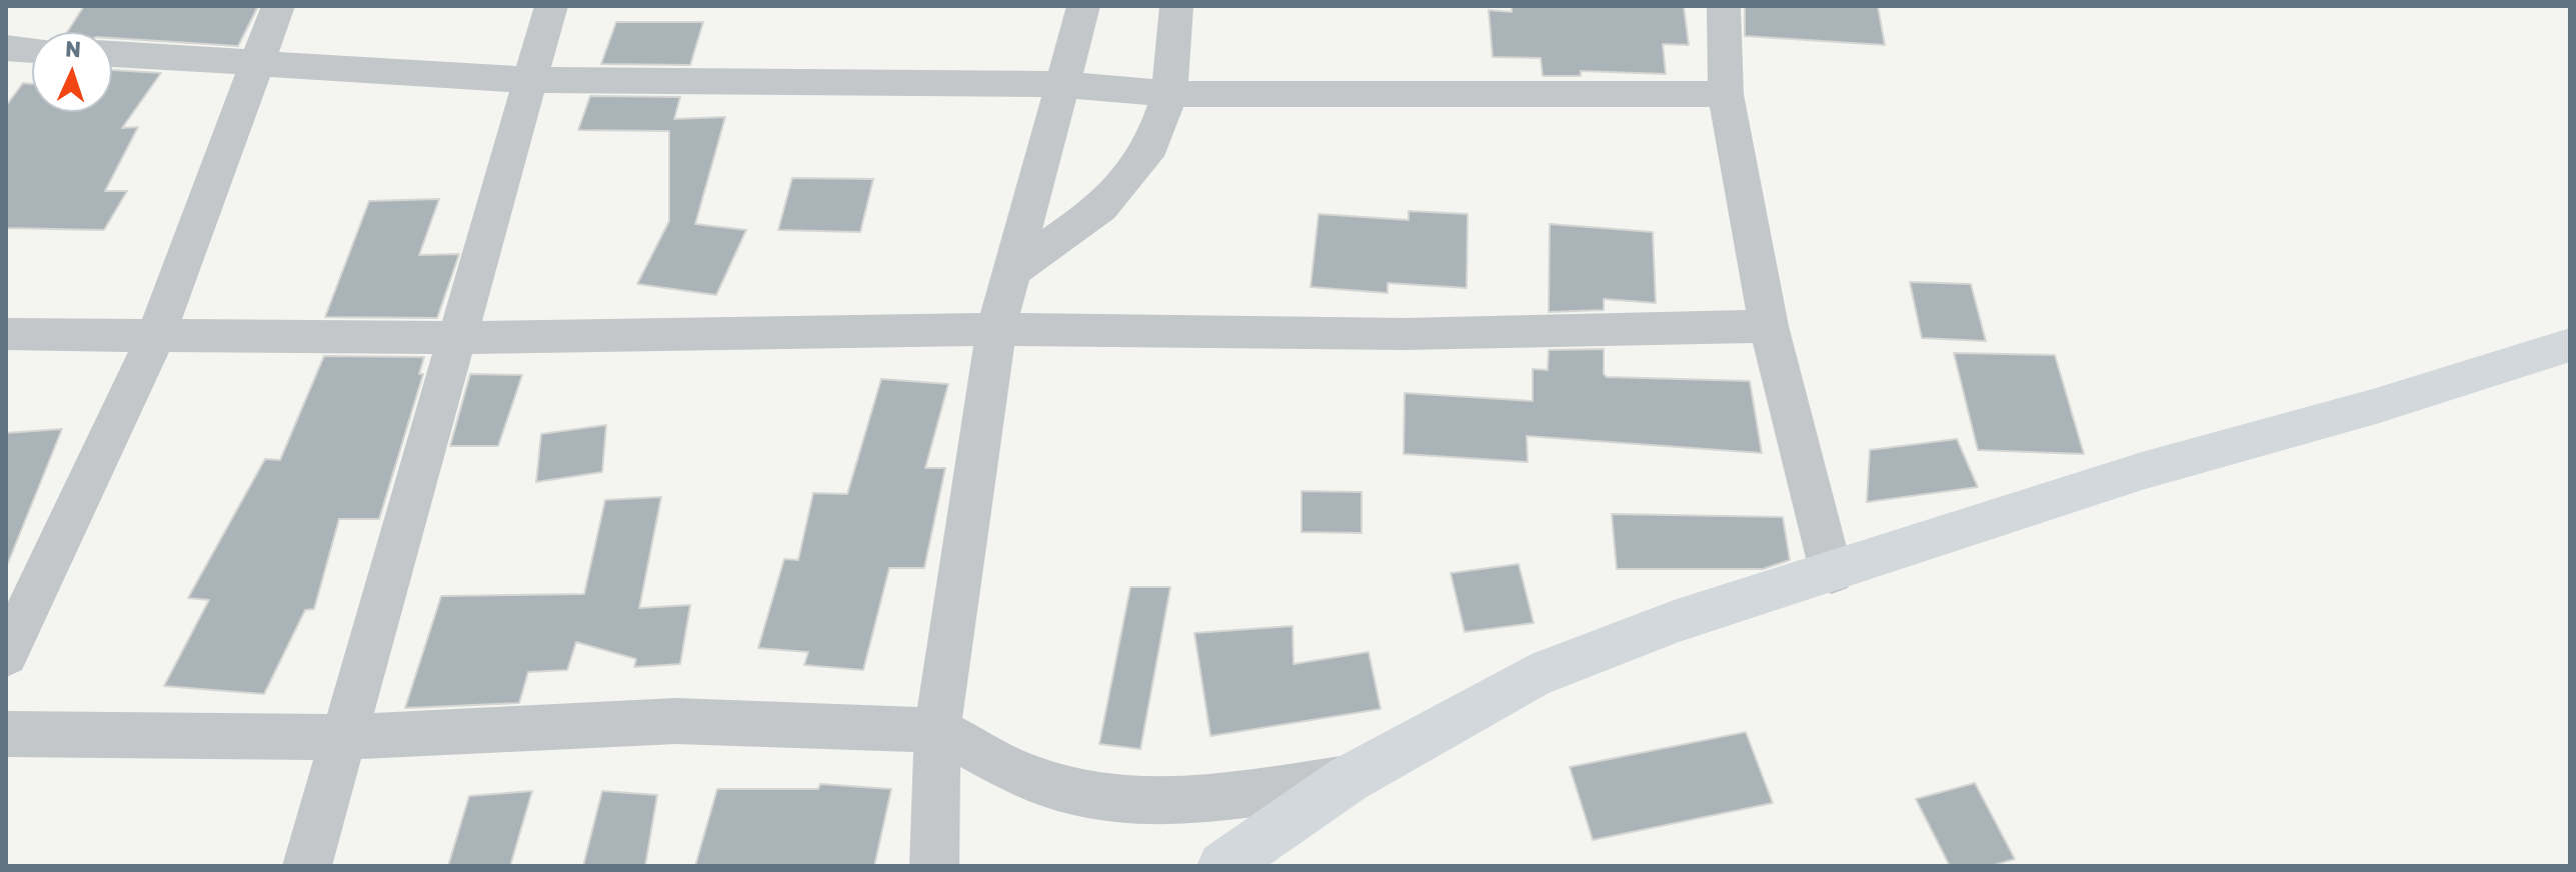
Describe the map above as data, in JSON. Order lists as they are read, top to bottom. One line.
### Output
{"north":"top"}
